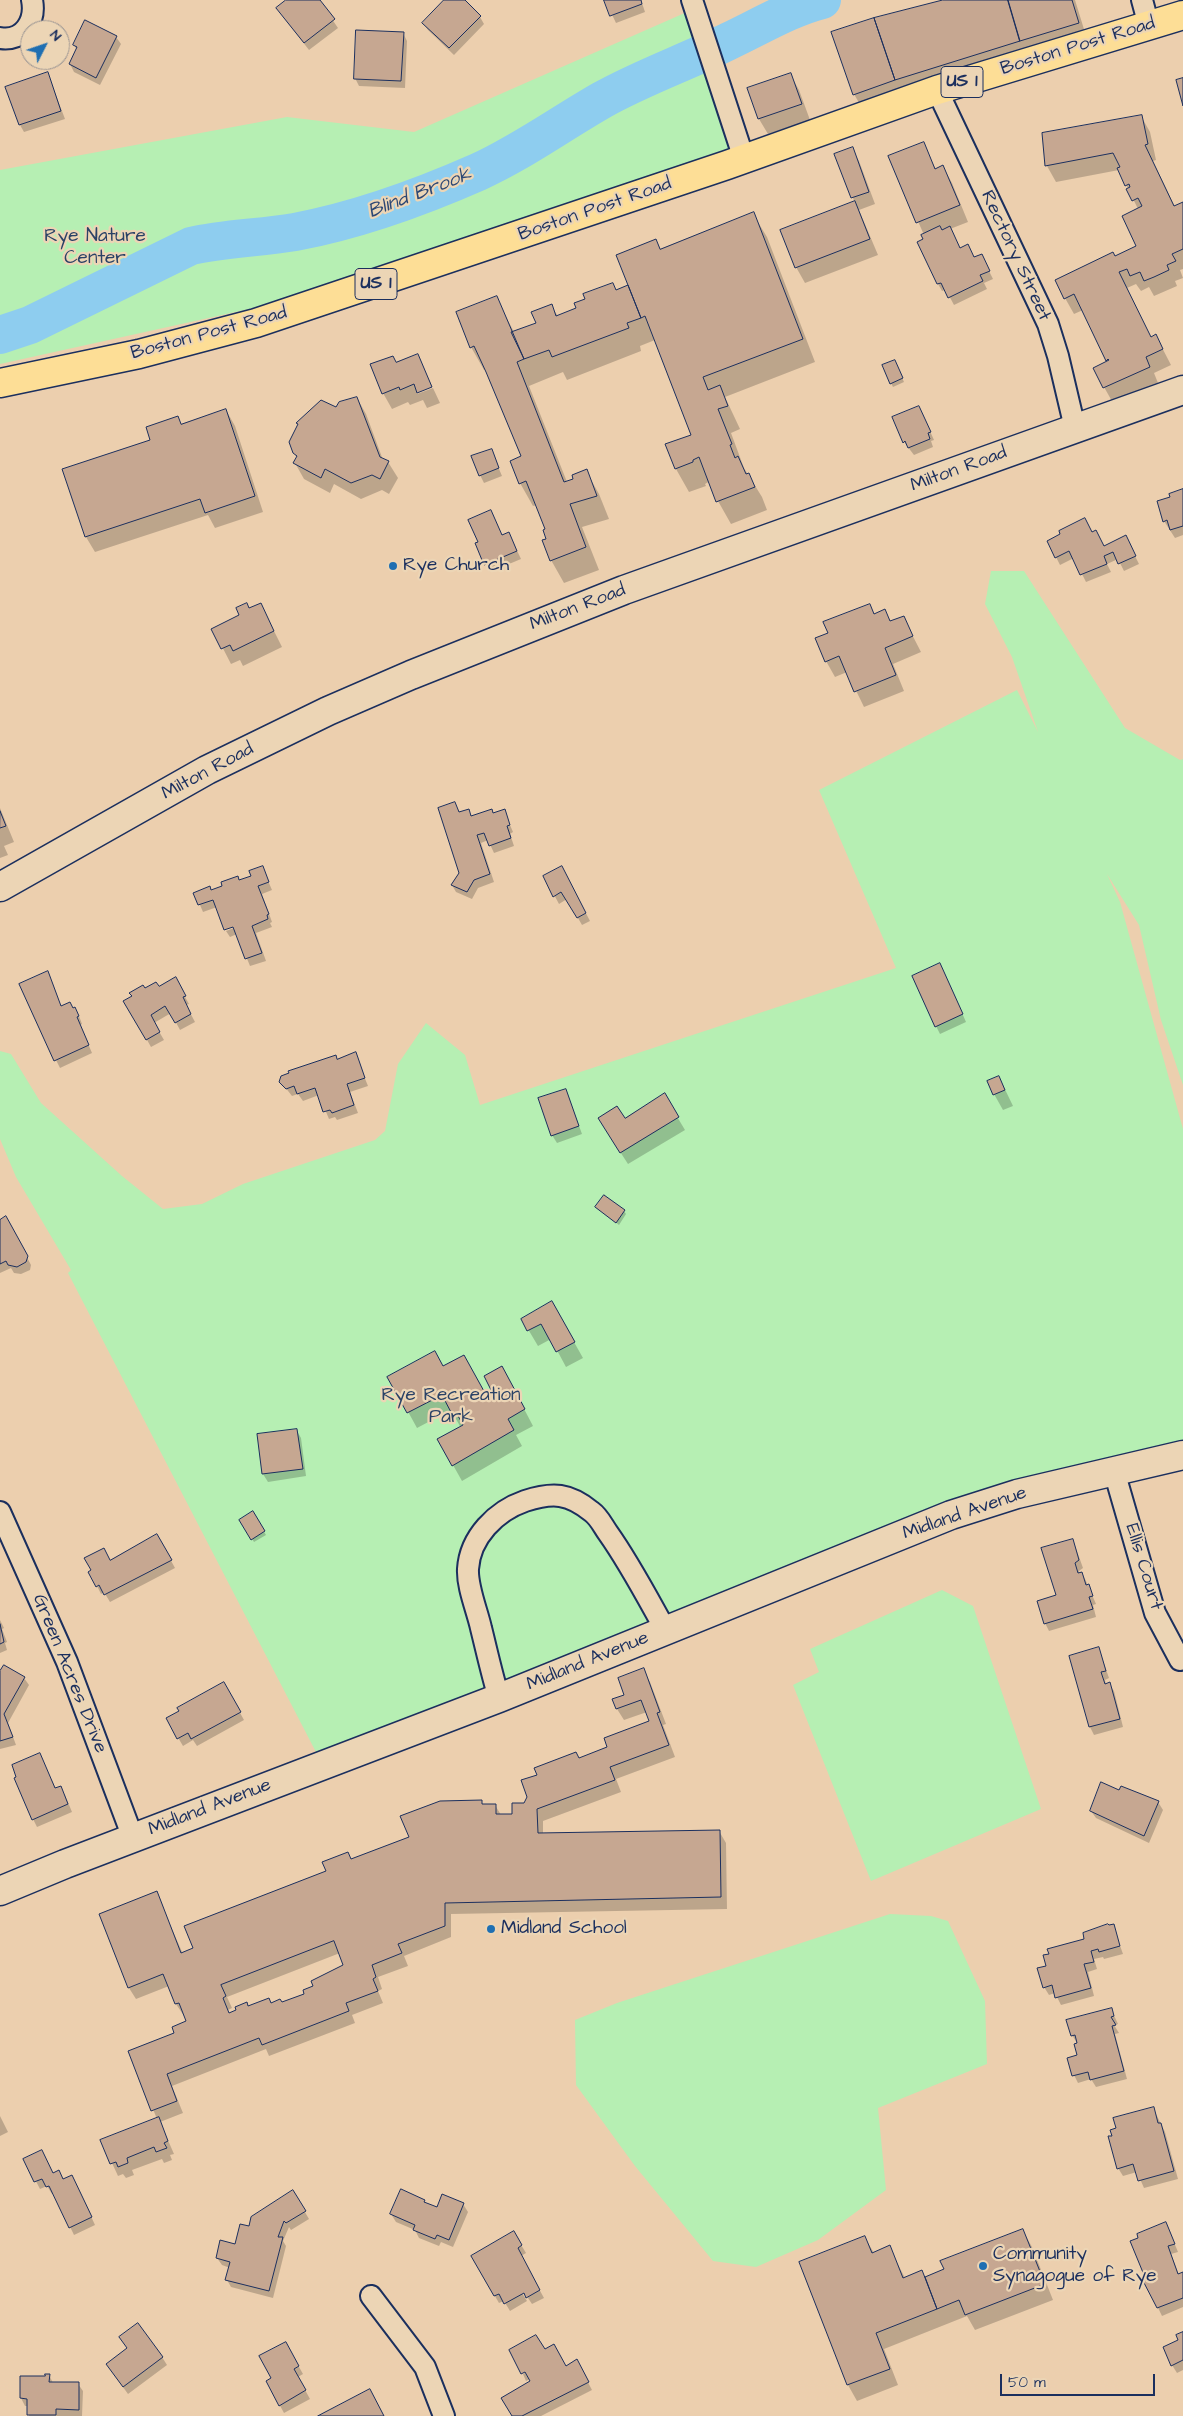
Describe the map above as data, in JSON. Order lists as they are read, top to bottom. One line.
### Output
{"streets":{"main road":["Boston Post Road","US 1"],"street":["Rectory Street","Milton Road","Midland Avenue","Ellis Court","Green Acres Drive"]},"crossings":[["Boston Post Road","Rectory Street"],["Rectory Street","Milton Road"],["Midland Avenue","Ellis Court"],["Midland Avenue","Green Acres Drive"]],"water":["Blind Brook"],"parks":["Rye Nature Center","Rye Recreation Park"],"places":["Rye Church","Midland School","Community Synagogue of Rye"],"scale_bar":"50 m","north":"top right"}
